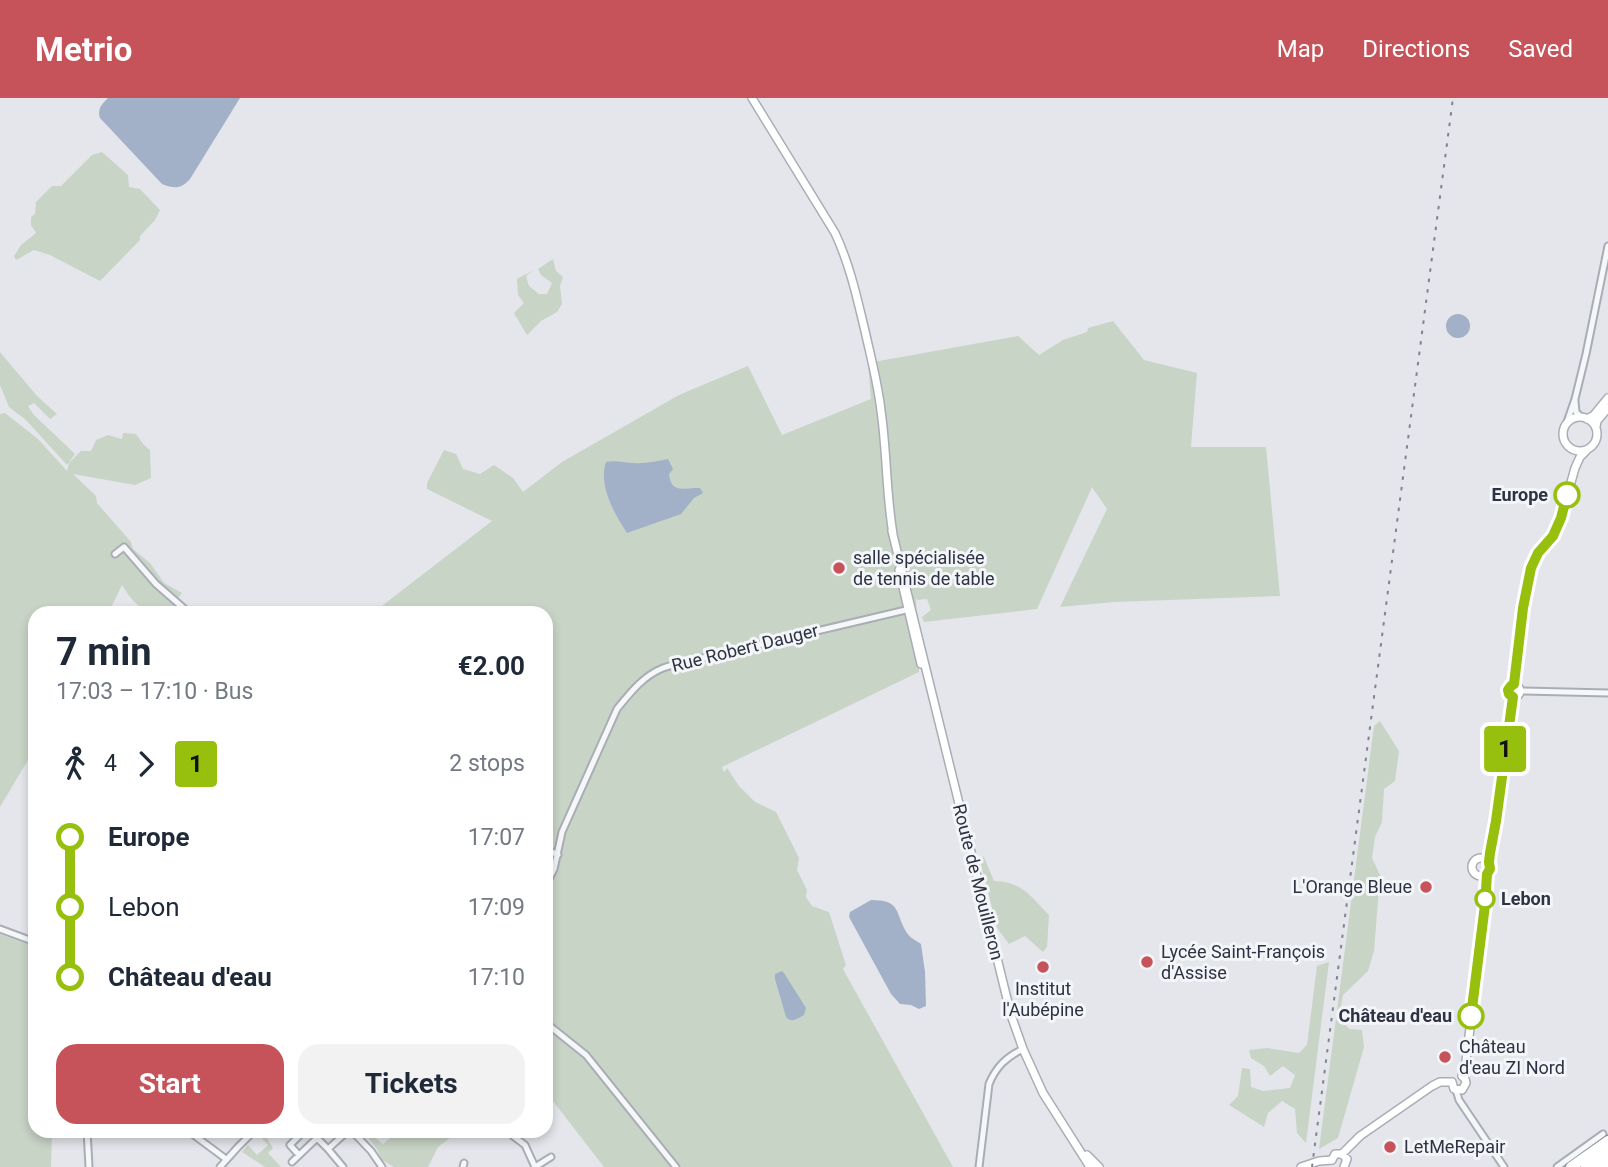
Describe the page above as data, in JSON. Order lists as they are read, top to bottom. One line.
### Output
{"streets":{"street":["Rue Robert Dauger","Route de Mouilleron"]},"crossings":[["Rue Robert Dauger","Route de Mouilleron"]],"places":["Europe","salle spécialisée de tennis de table","L'Orange Bleue","Lebon","Lycée Saint-François d'Assise","Institut l'Aubépine","Château d'eau","Château d'eau ZI Nord","LetMeRepair"],"lines":["bus line 1"],"page":{"header":"Metrio","nav":["Map","Directions","Saved"],"on_map":"1","heading":["7 min","17:03 – 17:10 · Bus","€2.00"],"legs":["4","1","2 stops"],"list":[{"name":"Europe","value":"17:07"},{"name":"Lebon","value":"17:09"},{"name":"Château d'eau","value":"17:10"}],"buttons":["Start","Tickets"]}}
